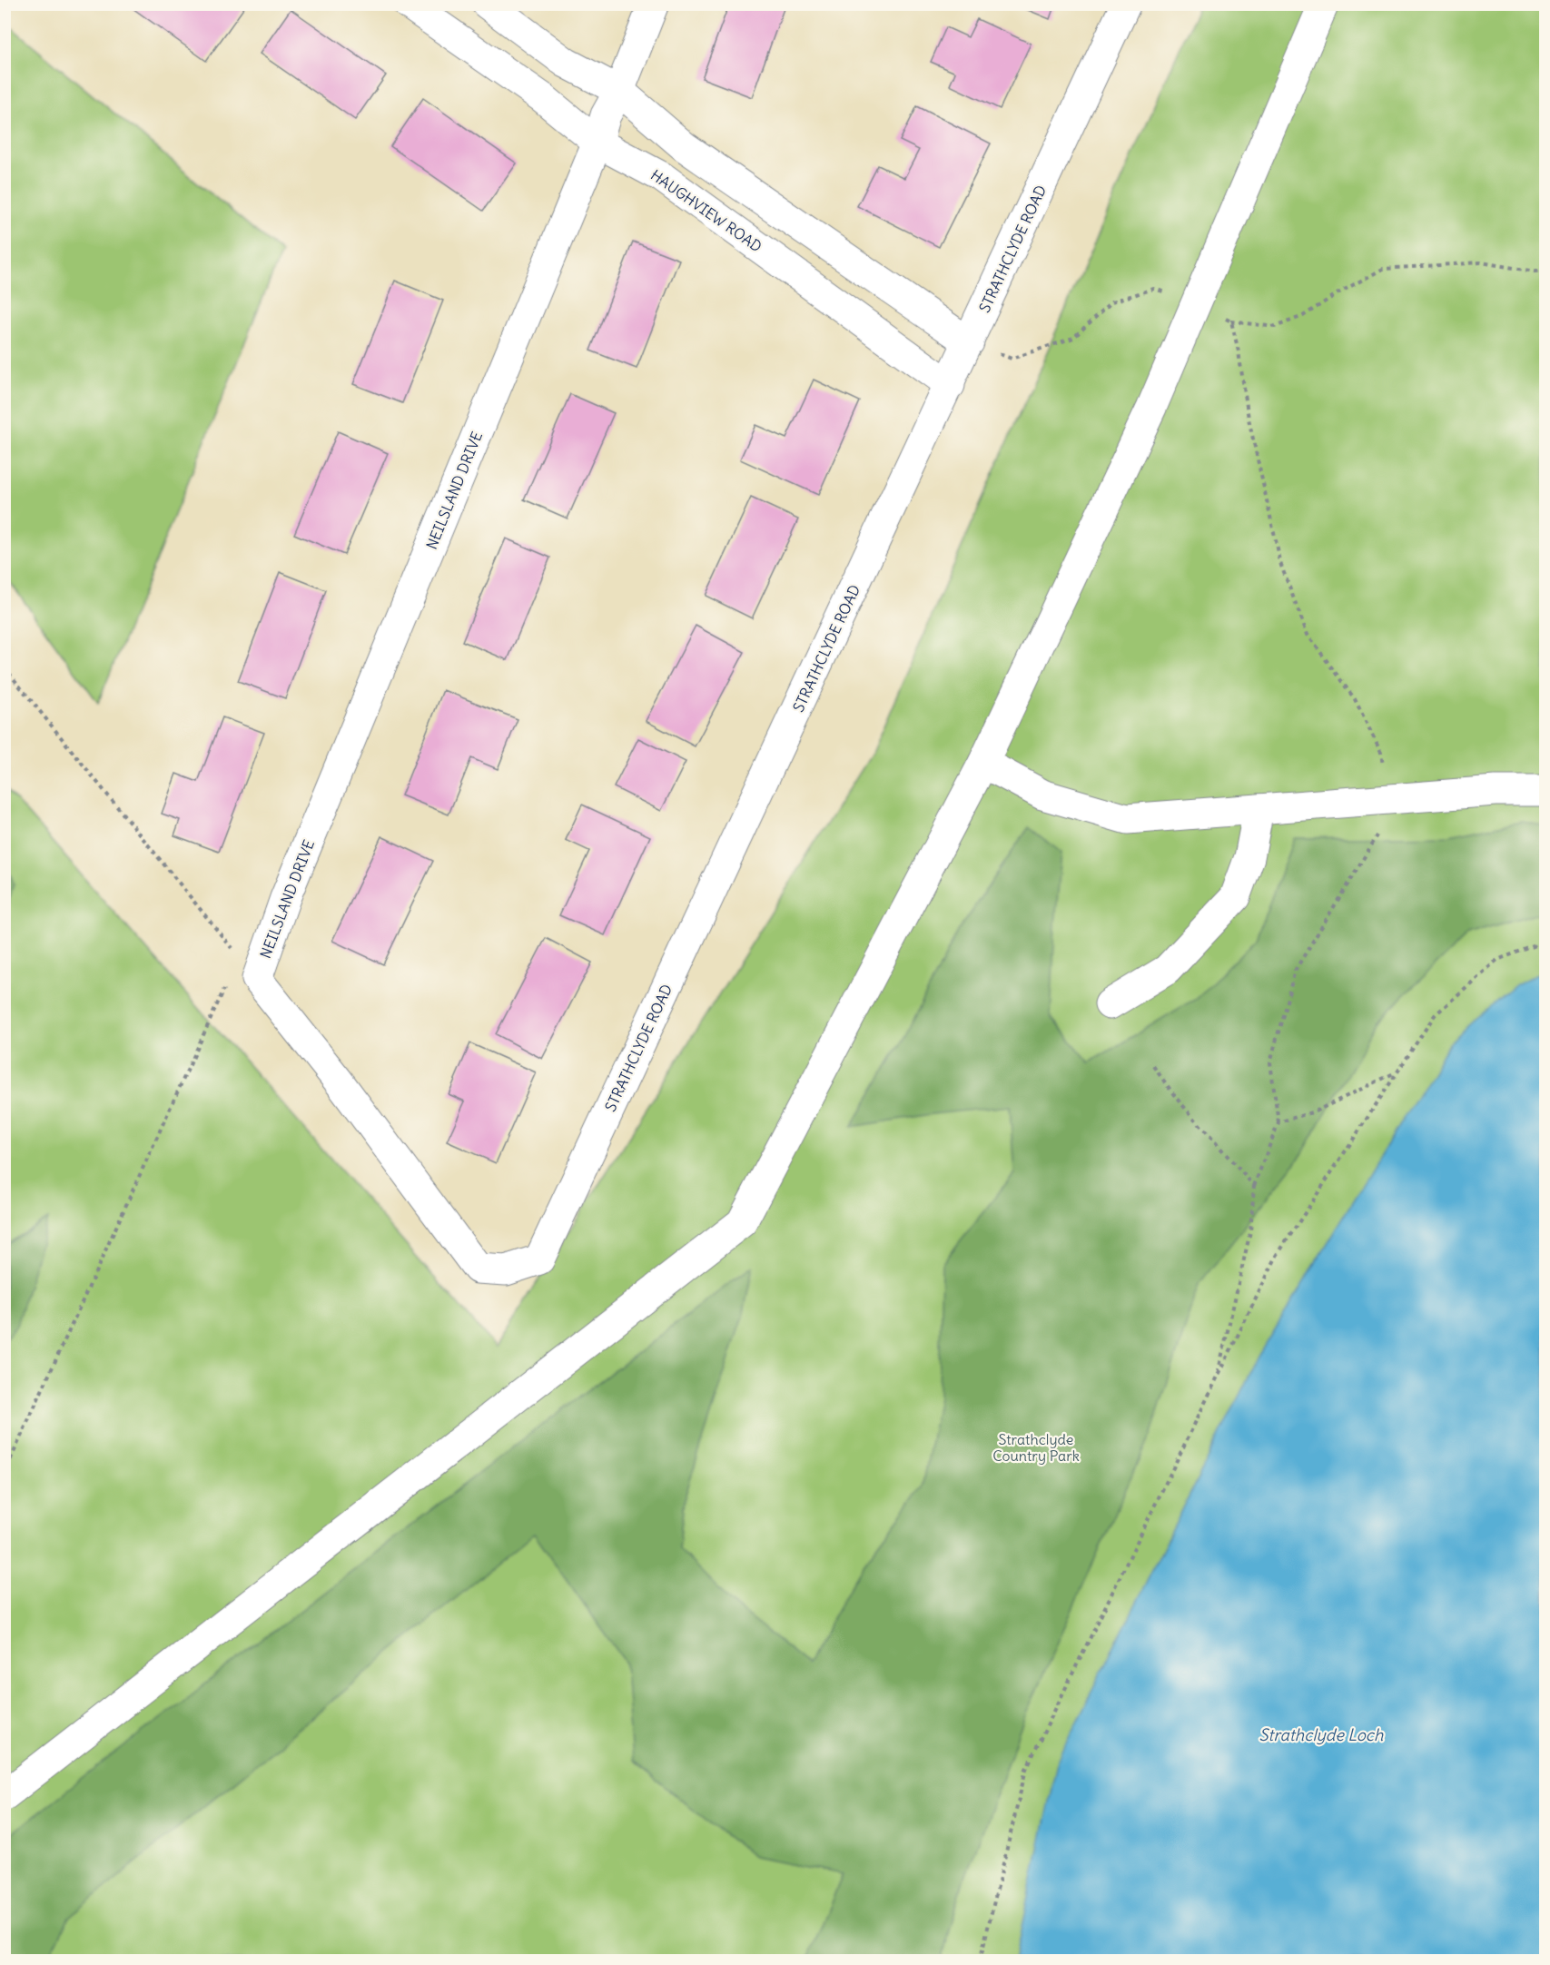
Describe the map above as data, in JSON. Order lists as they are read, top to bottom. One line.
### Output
{"streets":{"street":["HAUGHVIEW ROAD","STRATHCLYDE ROAD","NEILSLAND DRIVE"]},"crossings":[["HAUGHVIEW ROAD","STRATHCLYDE ROAD"],["HAUGHVIEW ROAD","NEILSLAND DRIVE"],["STRATHCLYDE ROAD","NEILSLAND DRIVE"]],"water":["Strathclyde Loch"],"parks":["Strathclyde Country Park"]}
